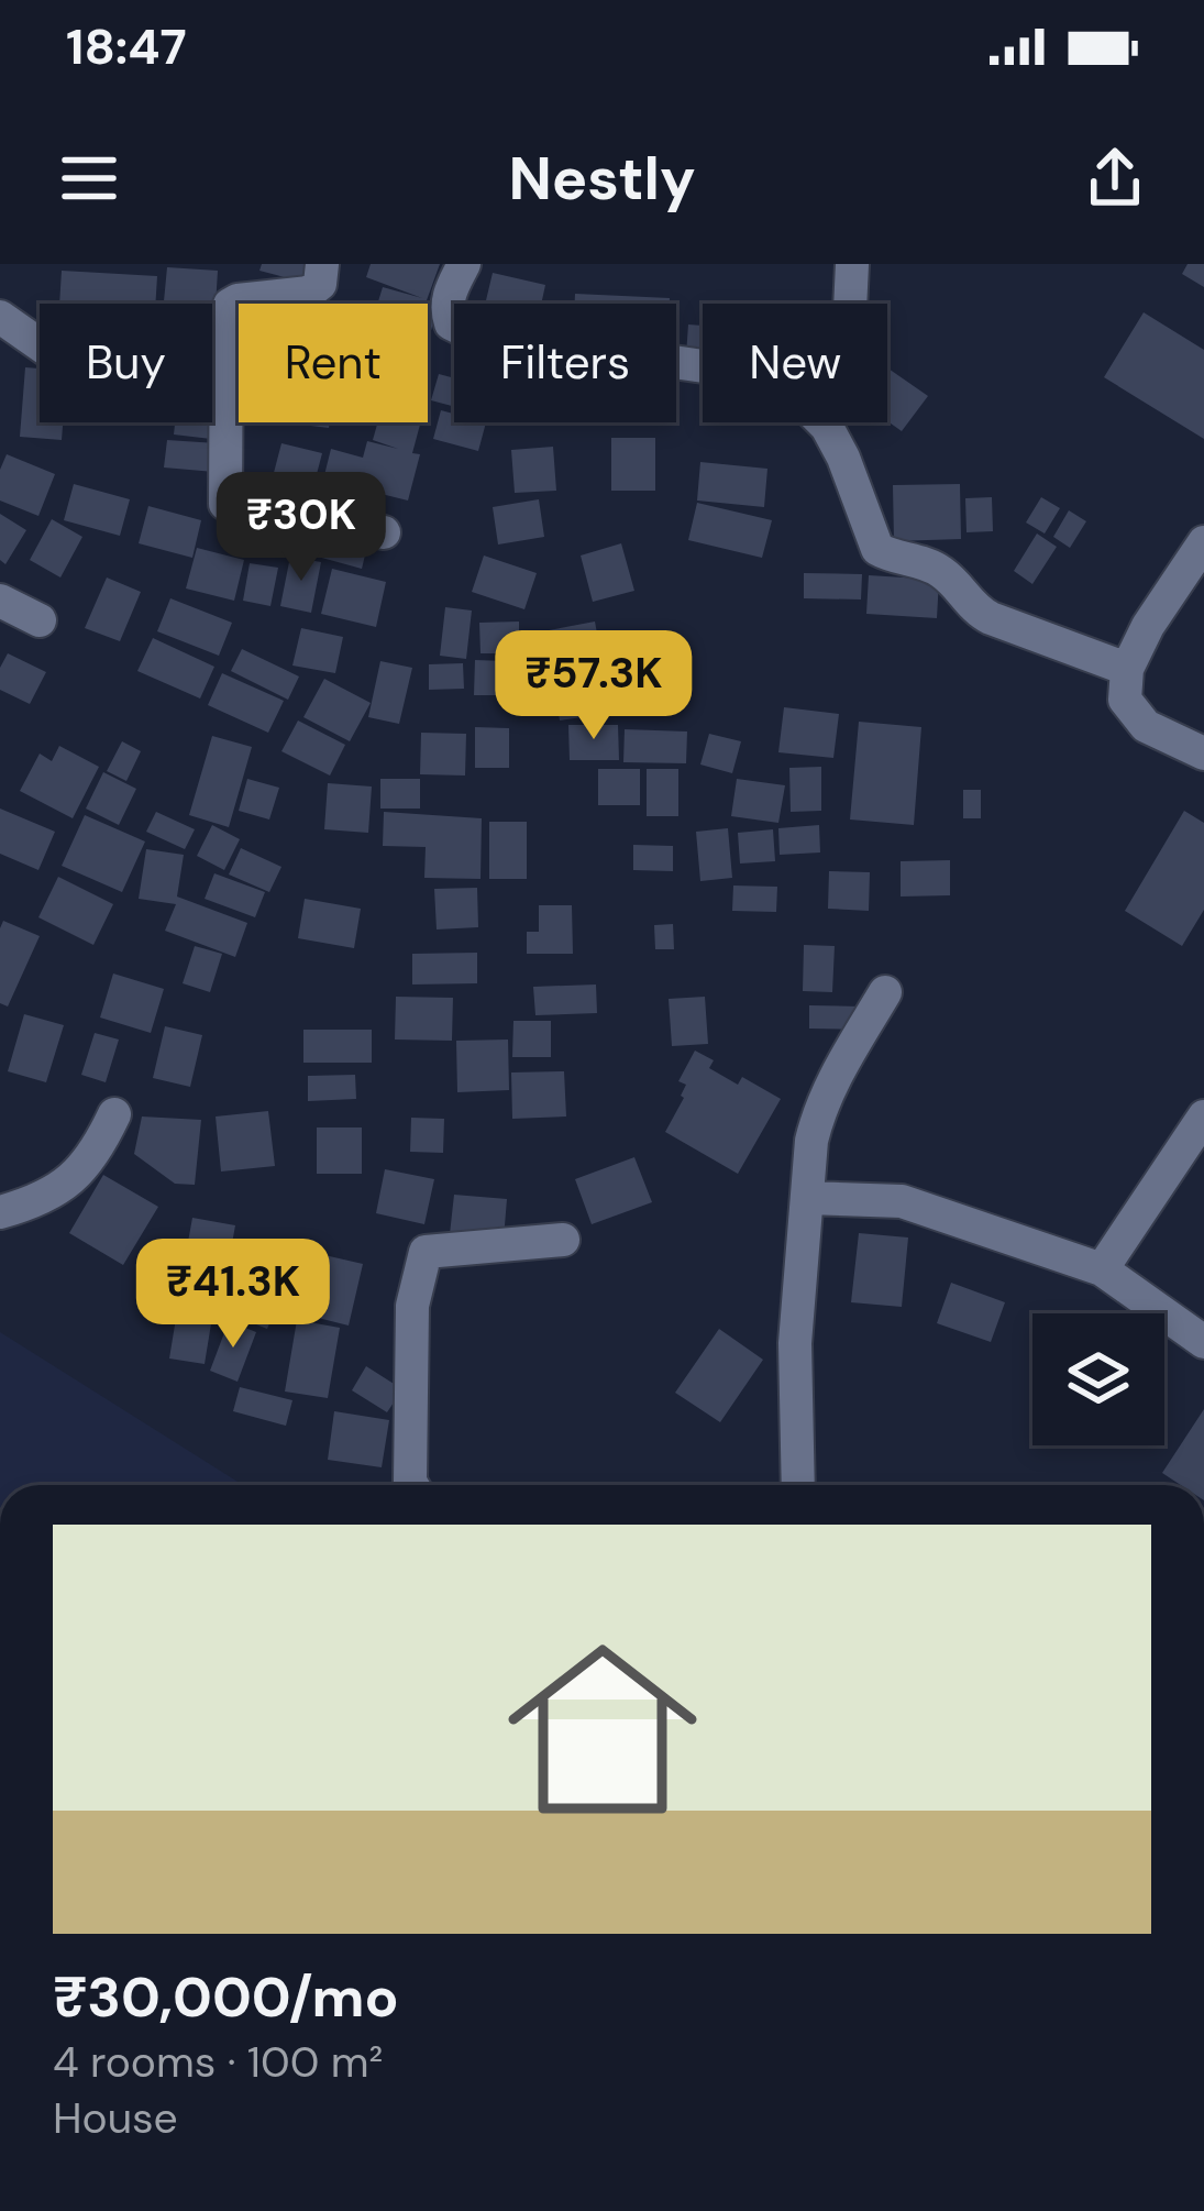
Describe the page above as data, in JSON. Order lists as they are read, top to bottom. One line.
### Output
{"page":{"status":"18:47","header":"Nestly","chip":["Buy","Rent","Filters","New"],"price":["₹30K","₹57.3K","₹41.3K"],"list":[{"name":"₹30,000/mo","note":"4 rooms · 100 m² · House"}]}}
